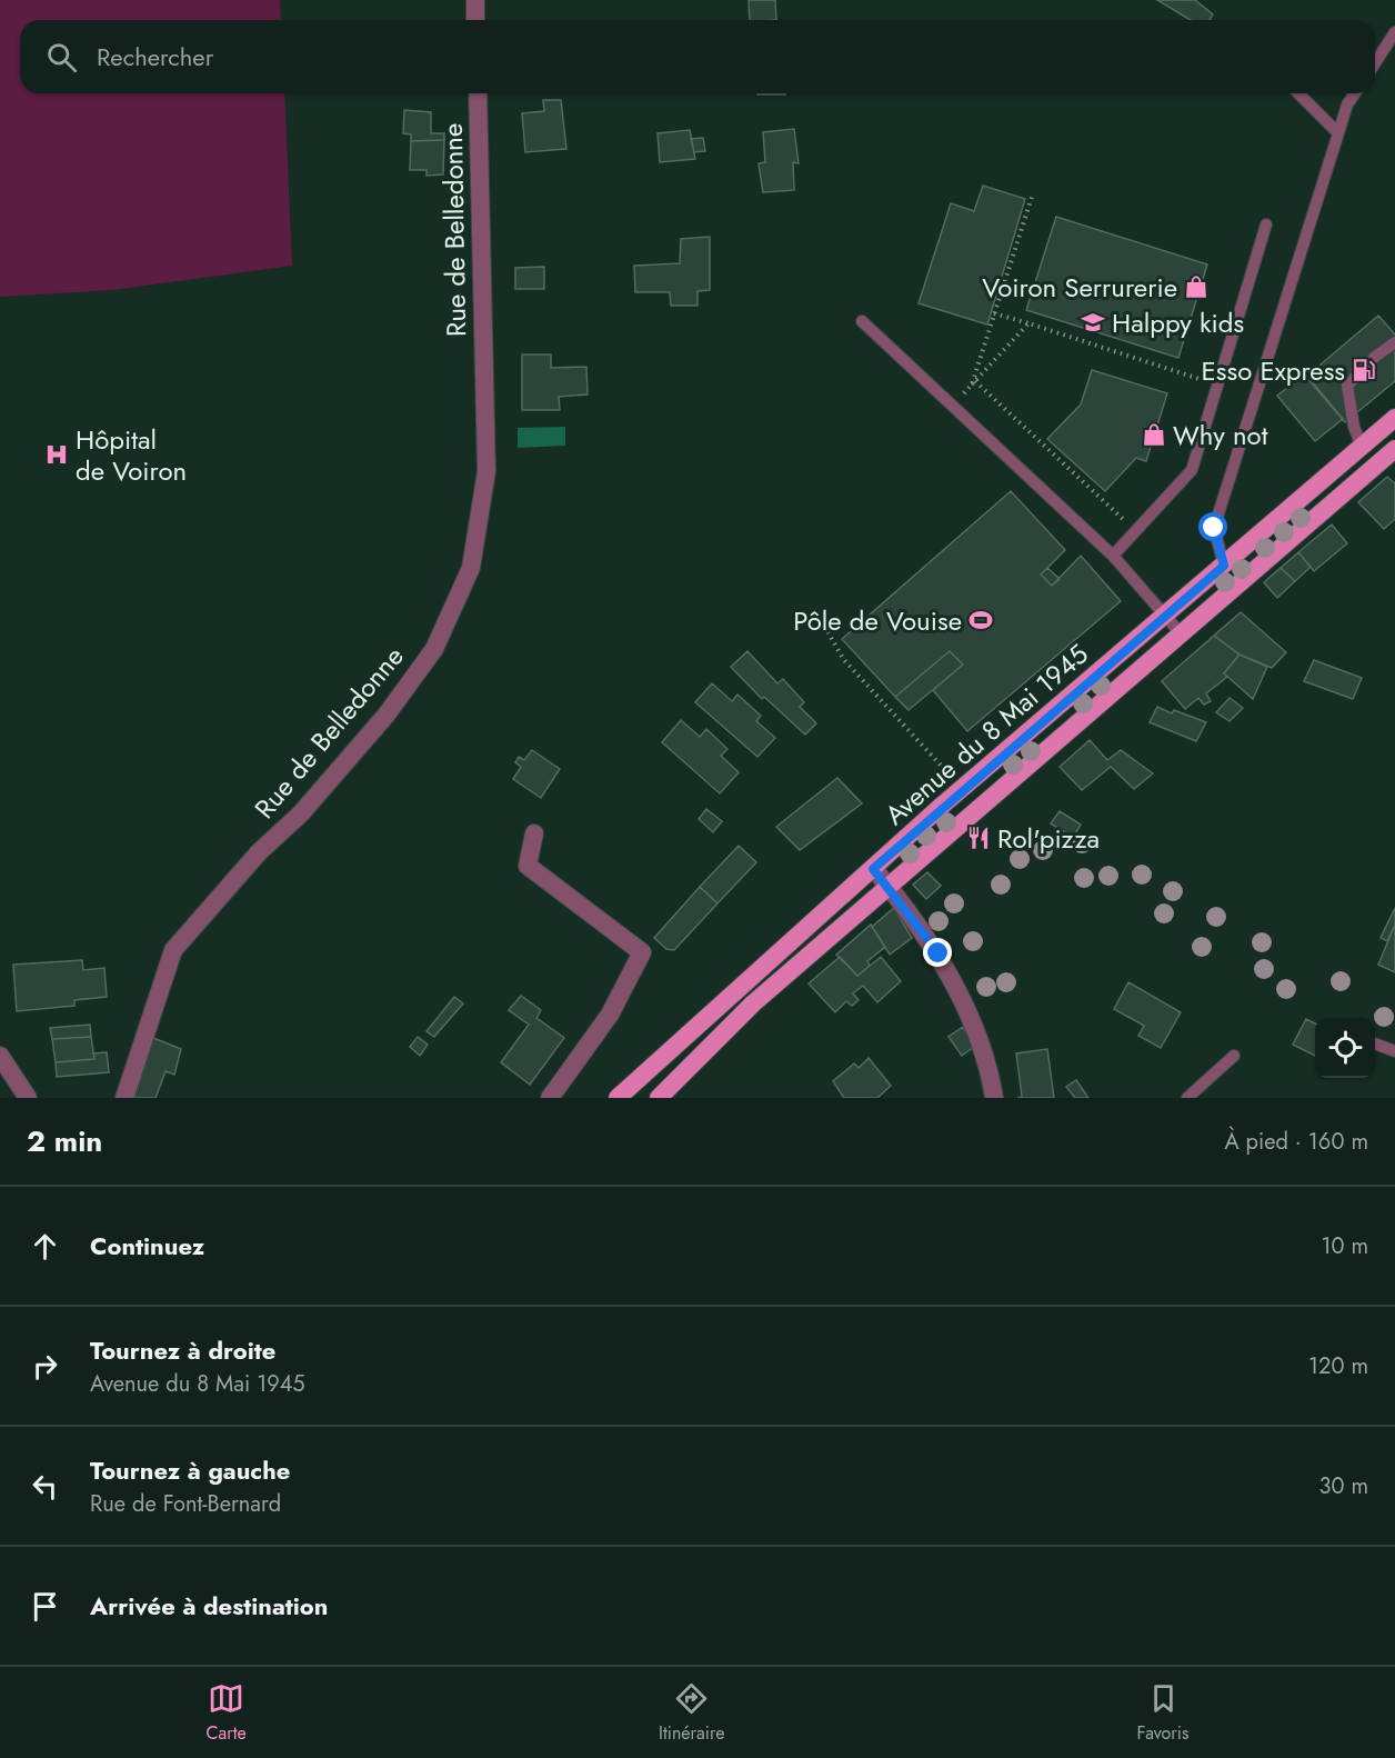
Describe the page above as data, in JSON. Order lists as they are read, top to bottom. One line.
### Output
{"streets":{"main road":["Avenue du 8 Mai 1945"],"street":["Rue de Belledonne"]},"places":{"shop":["Voiron Serrurerie","Why not"],"school or university":["Halppy kids"],"fuel station":["Esso Express"],"hospital":["Hôpital de Voiron"],"sports":["Pôle de Vouise"],"restaurant":["Rol'pizza"]},"page":{"search":"Rechercher","heading":["2 min","À pied · 160 m"],"list":[["Continuez","10 m"],["Tournez à droite","Avenue du 8 Mai 1945","120 m"],["Tournez à gauche","Rue de Font-Bernard","30 m"],"Arrivée à destination"],"nav":["Carte","Itinéraire","Favoris"]}}
